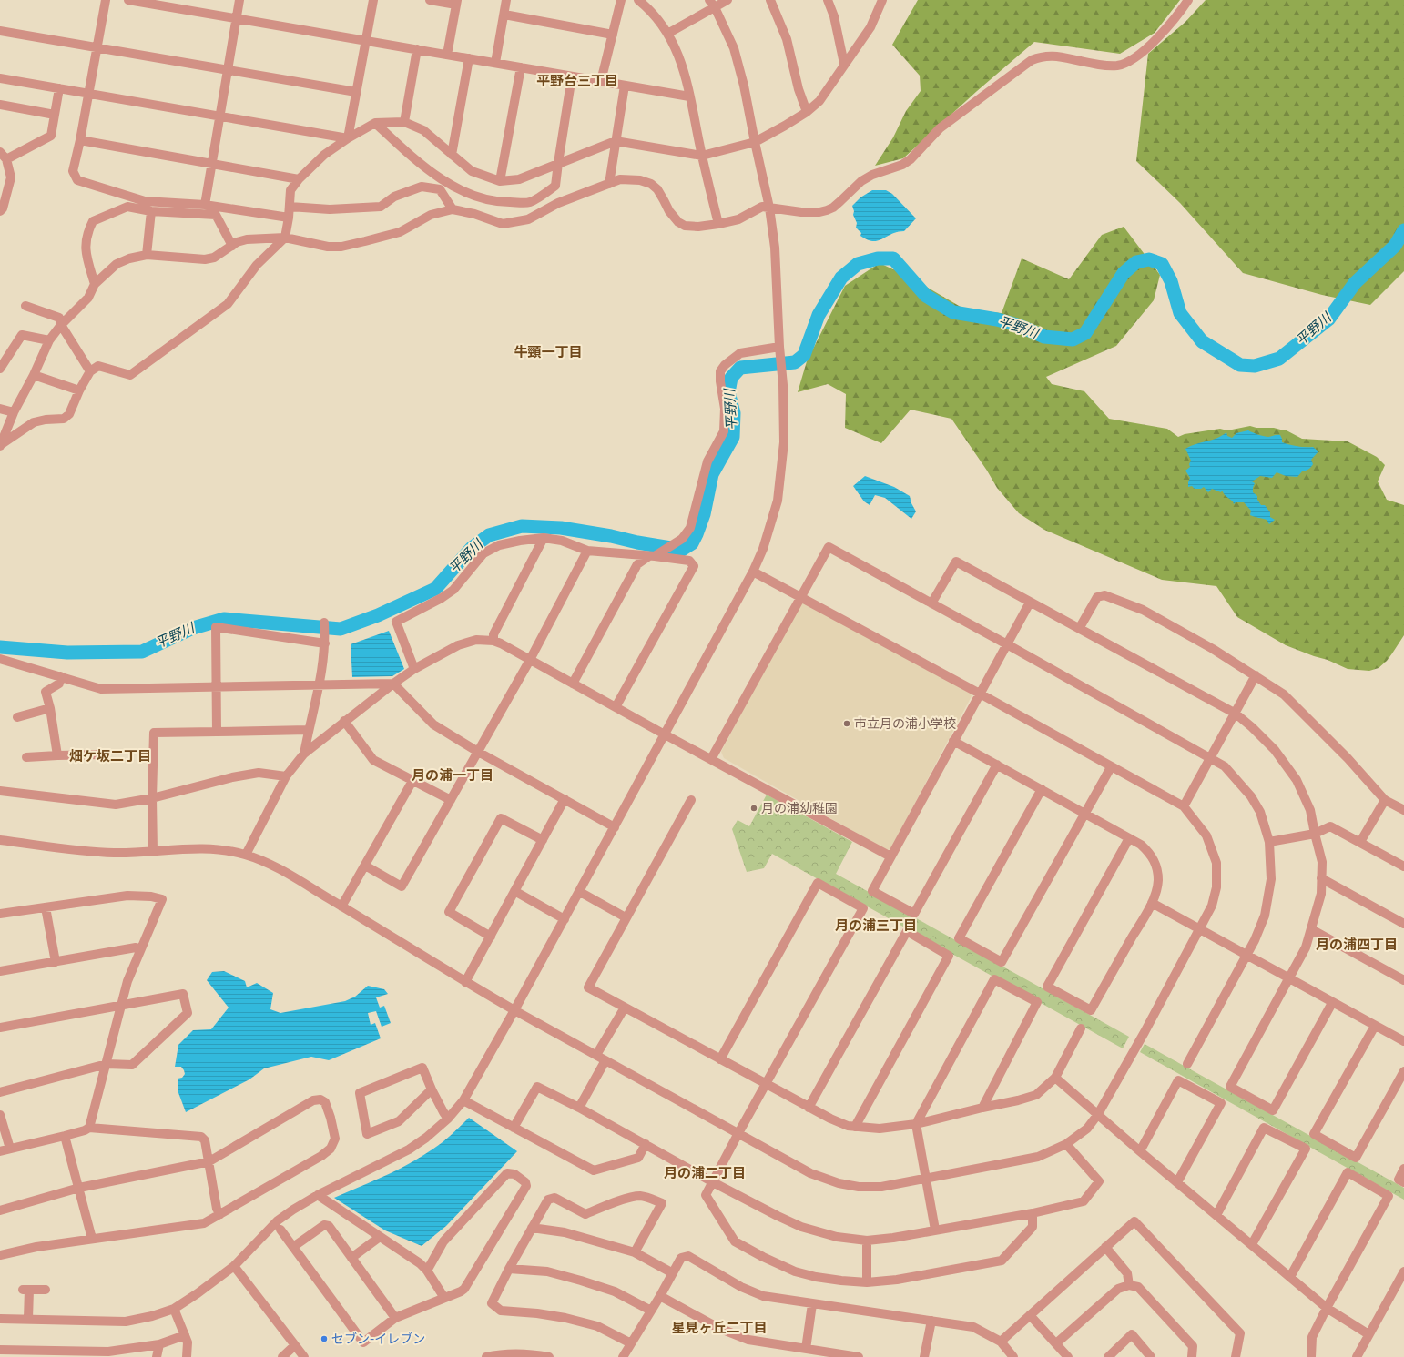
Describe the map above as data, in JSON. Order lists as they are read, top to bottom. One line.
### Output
{"districts":["平野台三丁目","牛頸一丁目","畑ケ坂二丁目","月の浦一丁目","月の浦三丁目","月の浦四丁目","月の浦二丁目","星見ヶ丘二丁目"],"water":["平野川"],"places":["市立月の浦小学校","月の浦幼稚園","セブン-イレブン"]}
